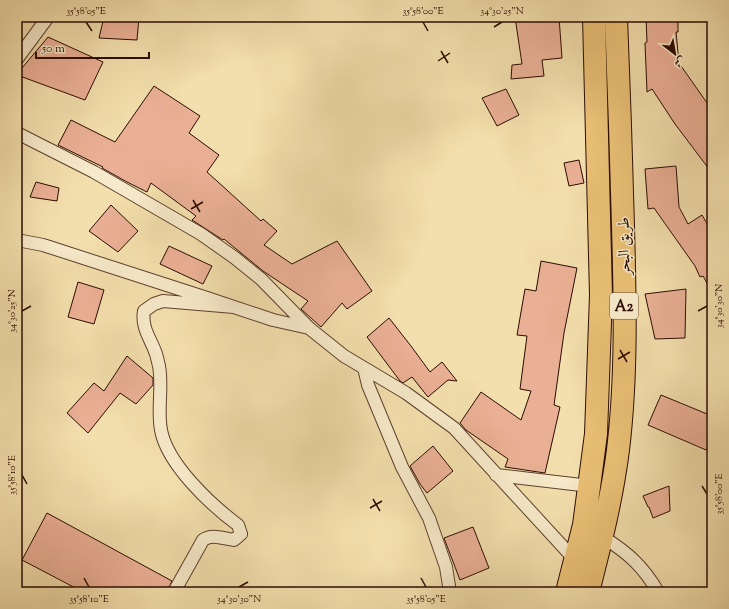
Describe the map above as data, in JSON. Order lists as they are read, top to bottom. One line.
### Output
{"streets":{"highway":["طريق البحر","A2"]},"scale_bar":"50 m","north":"bottom right","coordinates":["35°58'05\"E","35°58'00\"E","34°30'25\"N","34°30'30\"N","35°58'10\"E"]}
